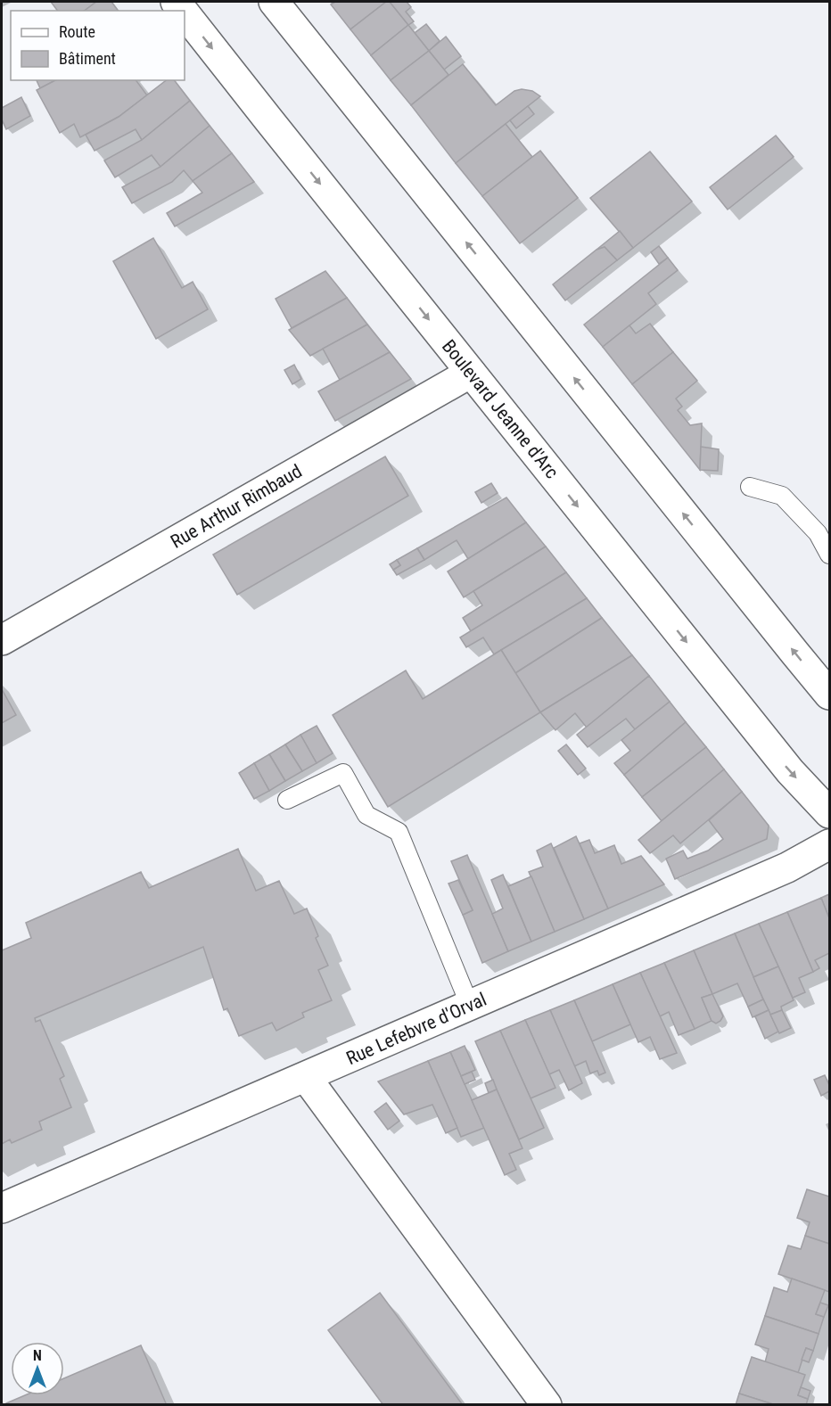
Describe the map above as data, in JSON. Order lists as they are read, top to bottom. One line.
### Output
{"streets":{"main road":["Boulevard Jeanne d'Arc","Rue Arthur Rimbaud","Rue Lefebvre d'Orval"]},"crossings":[["Boulevard Jeanne d'Arc","Rue Arthur Rimbaud"]],"legend":["Route","Bâtiment"],"north":"top"}
